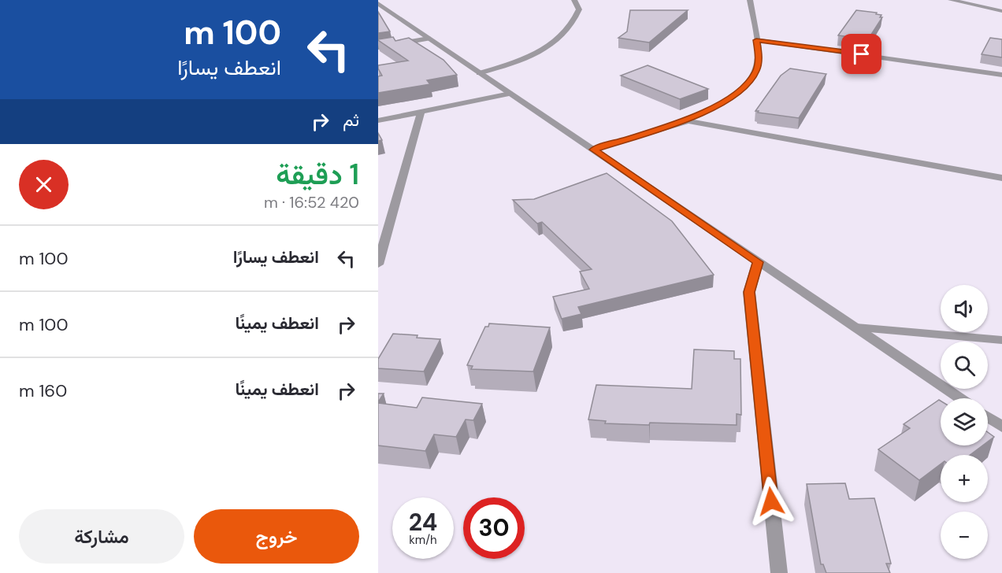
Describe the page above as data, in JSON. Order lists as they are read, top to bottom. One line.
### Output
{"page":{"turn":["100 m","انعطف يسارًا"],"then":"ثم","heading":["1 دقيقة","420 m · 16:52"],"list":[{"name":"انعطف يسارًا","value":"100 m"},{"name":"انعطف يمينًا","value":"100 m"},{"name":"انعطف يمينًا","value":"160 m"}],"map_buttons":["+","−"],"speed":"24 km/h","limit":"30","buttons":["خروج","مشاركة"]}}
